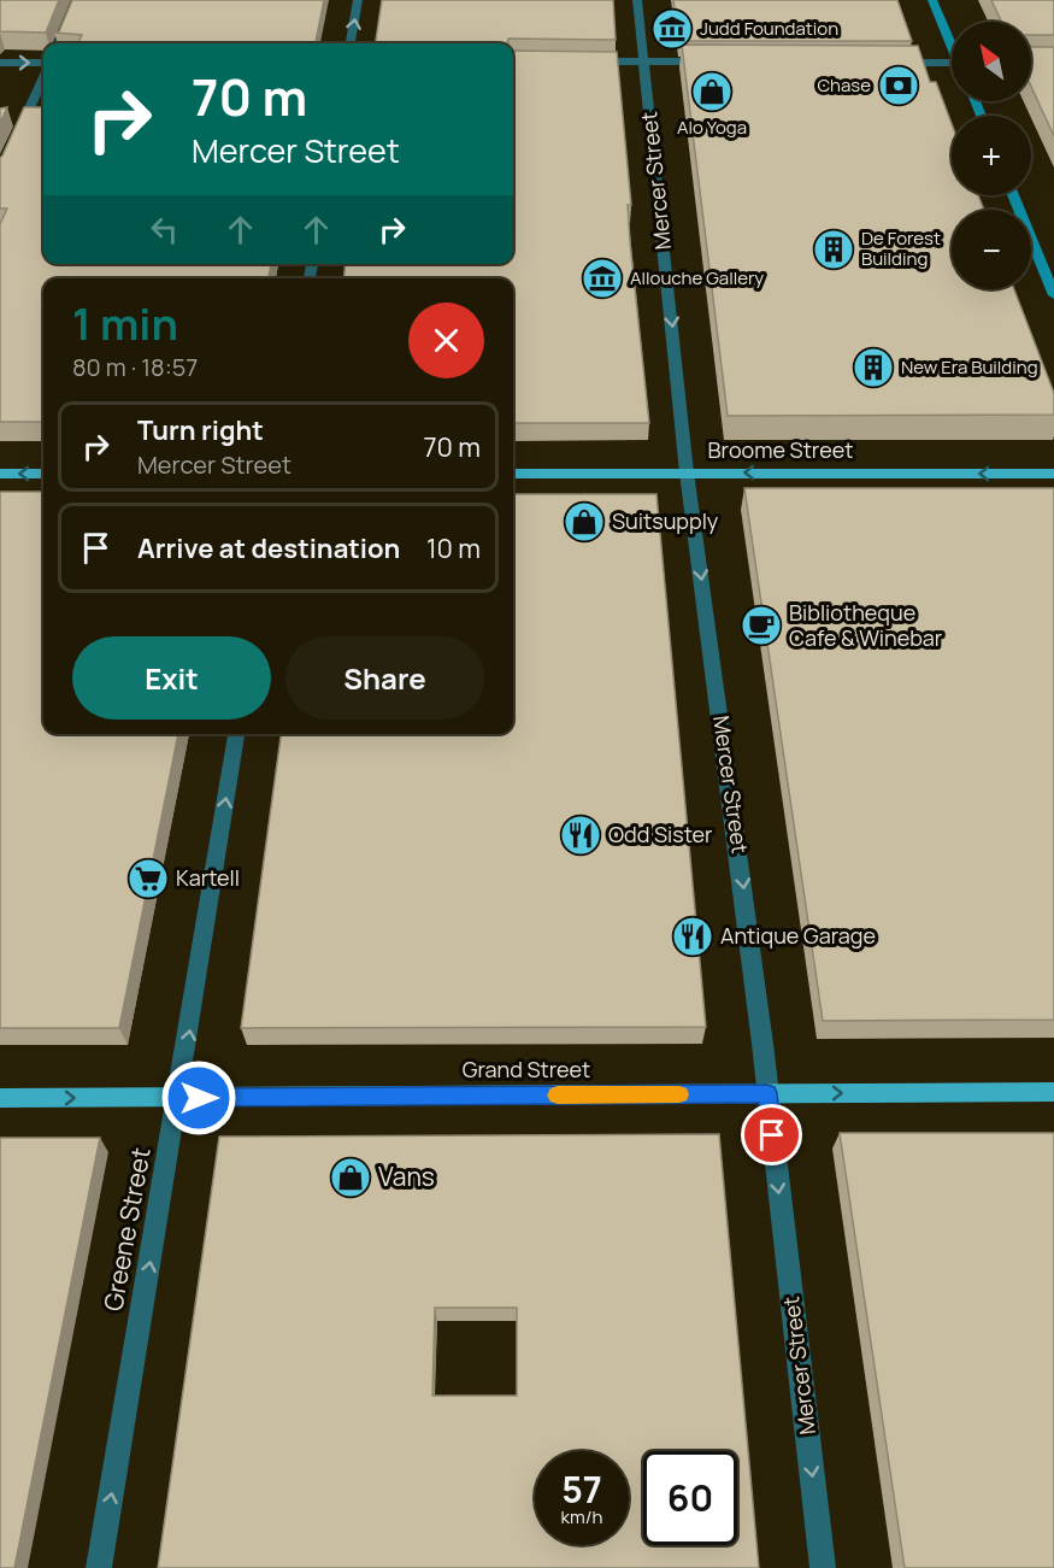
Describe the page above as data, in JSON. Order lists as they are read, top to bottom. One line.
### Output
{"streets":{"main road":["Broome Street","Grand Street"],"street":["Mercer Street","Greene Street"]},"crossings":[["Mercer Street","Broome Street"],["Mercer Street","Grand Street"],["Grand Street","Greene Street"]],"one_way":["Mercer Street","Broome Street","Grand Street","Greene Street"],"places":{"museum":["Judd Foundation","Allouche Gallery"],"bank":["Chase"],"shop":["Alo Yoga","Suitsupply","Vans"],"building":["De Forest Building","New Era Building"],"cafe":["Bibliotheque Cafe & Winebar"],"restaurant":["Odd Sister","Antique Garage"],"supermarket":["Kartell"]},"north":"top left","page":{"map_buttons":["+","−"],"turn":["70 m","Mercer Street"],"heading":["1 min","80 m · 18:57"],"list":[{"name":"Turn right","note":"Mercer Street","value":"70 m"},{"name":"Arrive at destination","value":"10 m"}],"buttons":["Exit","Share"],"speed":"57 km/h","limit":"60"}}
